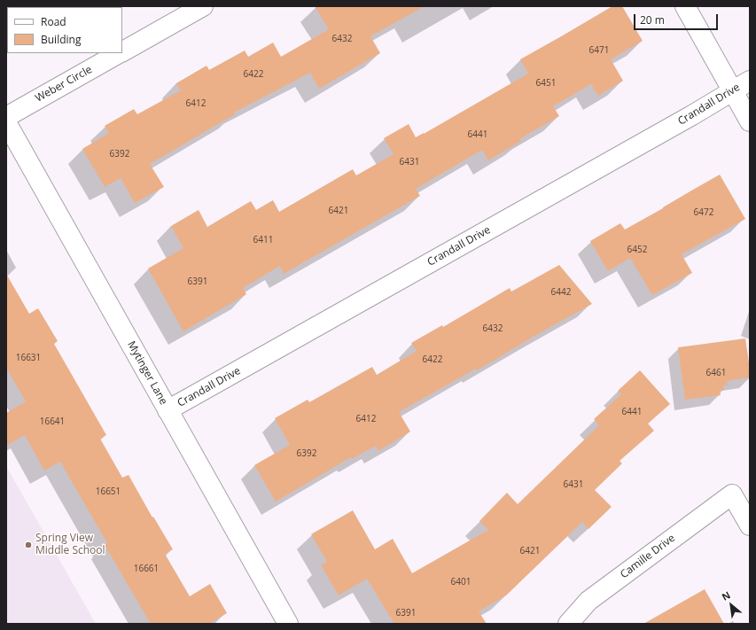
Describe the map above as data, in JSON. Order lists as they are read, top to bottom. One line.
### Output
{"streets":{"street":["Weber Circle","Crandall Drive","Mytinger Lane","Camille Drive"]},"crossings":[["Crandall Drive","Mytinger Lane"]],"places":["Spring View Middle School"],"house_numbers":["6432","6471","6422","6451","6412","6441","6392","6431","6421","6472","6411","6452","6391","6442","6432","16631","6422","6461","6441","6412","16641","6392","6431","16651","6421","16661","6401","6391"],"legend":["Road","Building"],"scale_bar":"20 m","north":"top left"}
